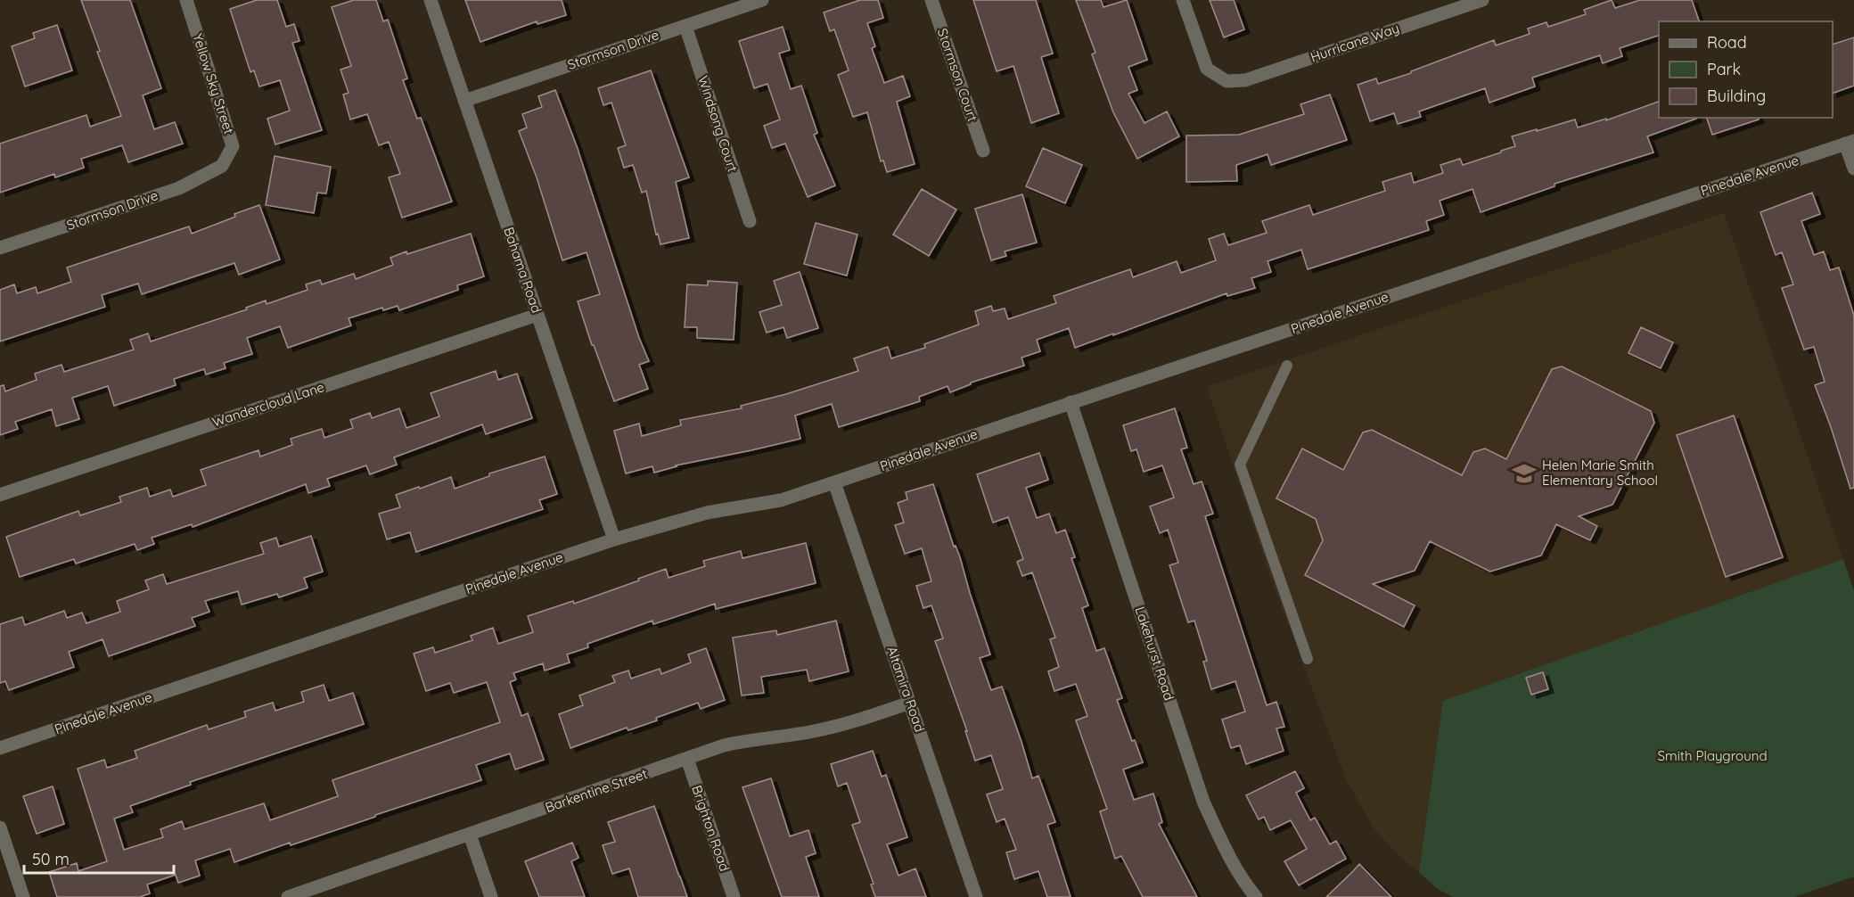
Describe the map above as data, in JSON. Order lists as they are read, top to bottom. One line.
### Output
{"streets":{"street":["Hurricane Way","Stormson Drive","Stormson Court","Yellow Sky Street","Windsong Court","Pinedale Avenue","Bahama Road","Wandercloud Lane","Lakehurst Road","Altamira Road","Barkentine Street","Brighton Road"]},"crossings":[["Stormson Drive","Yellow Sky Street"],["Stormson Drive","Windsong Court"],["Stormson Drive","Bahama Road"],["Pinedale Avenue","Bahama Road"],["Pinedale Avenue","Lakehurst Road"],["Pinedale Avenue","Altamira Road"],["Bahama Road","Wandercloud Lane"],["Altamira Road","Barkentine Street"],["Barkentine Street","Brighton Road"]],"parks":["Smith Playground"],"places":{"school or university":["Helen Marie Smith Elementary School"]},"legend":["Road","Park","Building"],"scale_bar":"50 m"}
